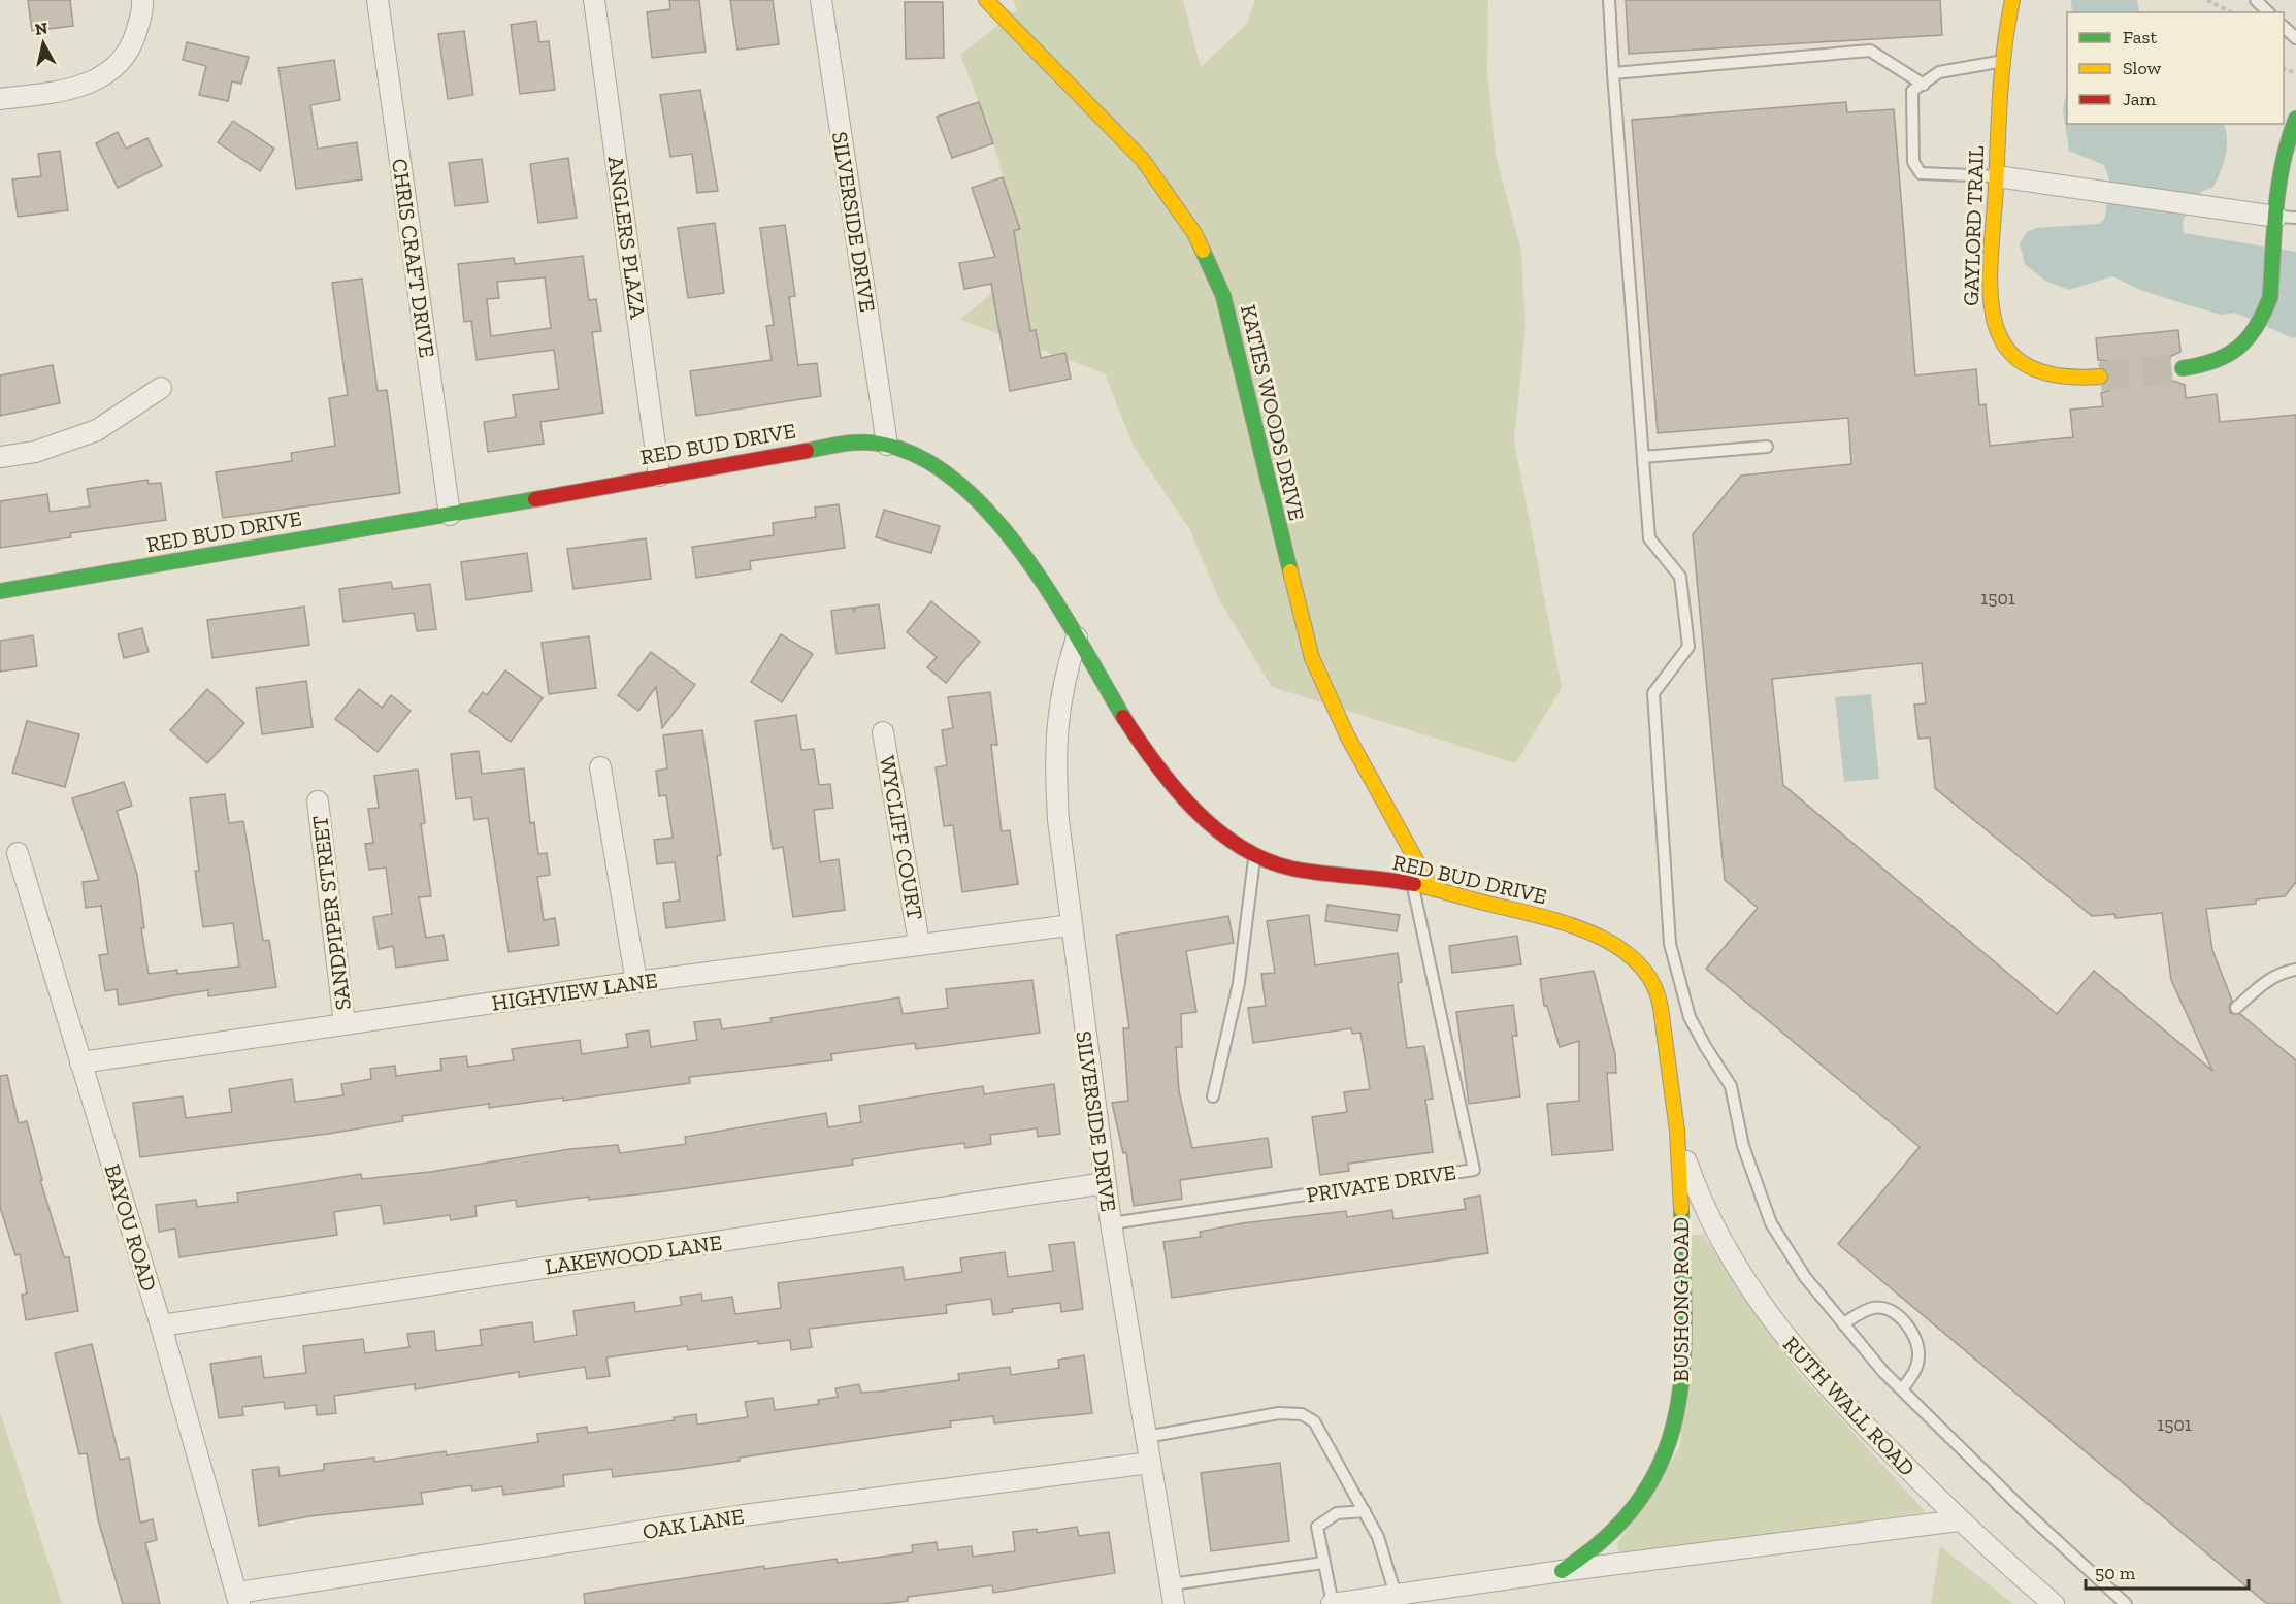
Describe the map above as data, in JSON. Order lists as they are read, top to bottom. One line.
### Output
{"streets":{"street":["SILVERSIDE DRIVE","GAYLORD TRAIL","ANGLERS PLAZA","CHRIS CRAFT DRIVE","KATIES WOODS DRIVE","RED BUD DRIVE","WYCLIFF COURT","SANDPIPER STREET","HIGHVIEW LANE","BAYOU ROAD","LAKEWOOD LANE","BUSHONG ROAD","RUTH WALL ROAD","OAK LANE"],"lane":["PRIVATE DRIVE"]},"crossings":[["SILVERSIDE DRIVE","RED BUD DRIVE"],["SILVERSIDE DRIVE","HIGHVIEW LANE"],["SILVERSIDE DRIVE","PRIVATE DRIVE"],["SILVERSIDE DRIVE","LAKEWOOD LANE"],["SILVERSIDE DRIVE","OAK LANE"],["ANGLERS PLAZA","RED BUD DRIVE"],["CHRIS CRAFT DRIVE","RED BUD DRIVE"],["KATIES WOODS DRIVE","RED BUD DRIVE"],["RED BUD DRIVE","PRIVATE DRIVE"],["RED BUD DRIVE","BUSHONG ROAD"],["WYCLIFF COURT","HIGHVIEW LANE"],["SANDPIPER STREET","HIGHVIEW LANE"],["HIGHVIEW LANE","BAYOU ROAD"],["BAYOU ROAD","LAKEWOOD LANE"],["BAYOU ROAD","OAK LANE"],["BUSHONG ROAD","RUTH WALL ROAD"]],"house_numbers":["1501","1501"],"legend":["Fast","Slow","Jam"],"scale_bar":"50 m","north":"top"}
